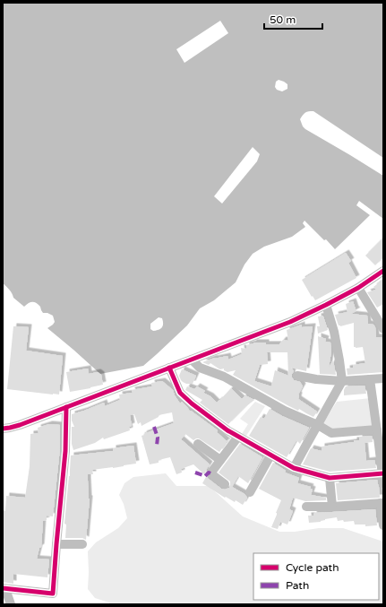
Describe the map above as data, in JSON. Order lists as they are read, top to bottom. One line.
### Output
{"legend":["Cycle path","Path"],"scale_bar":"50 m"}
